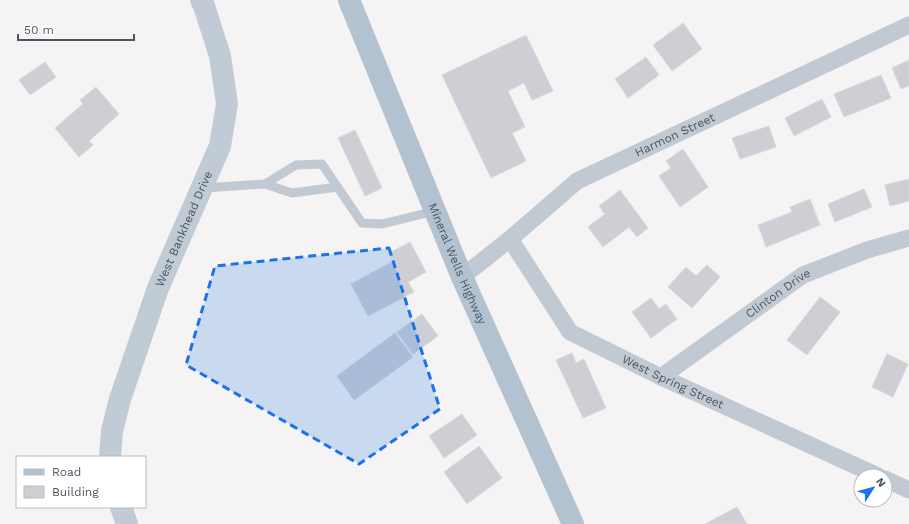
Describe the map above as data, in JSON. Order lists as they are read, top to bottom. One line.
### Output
{"streets":{"main road":["Mineral Wells Highway"],"street":["Harmon Street","West Bankhead Drive","Clinton Drive","West Spring Street"]},"crossings":[["Harmon Street","Mineral Wells Highway"],["Harmon Street","West Spring Street"],["Clinton Drive","West Spring Street"]],"legend":["Road","Building"],"scale_bar":"50 m","north":"top right"}
